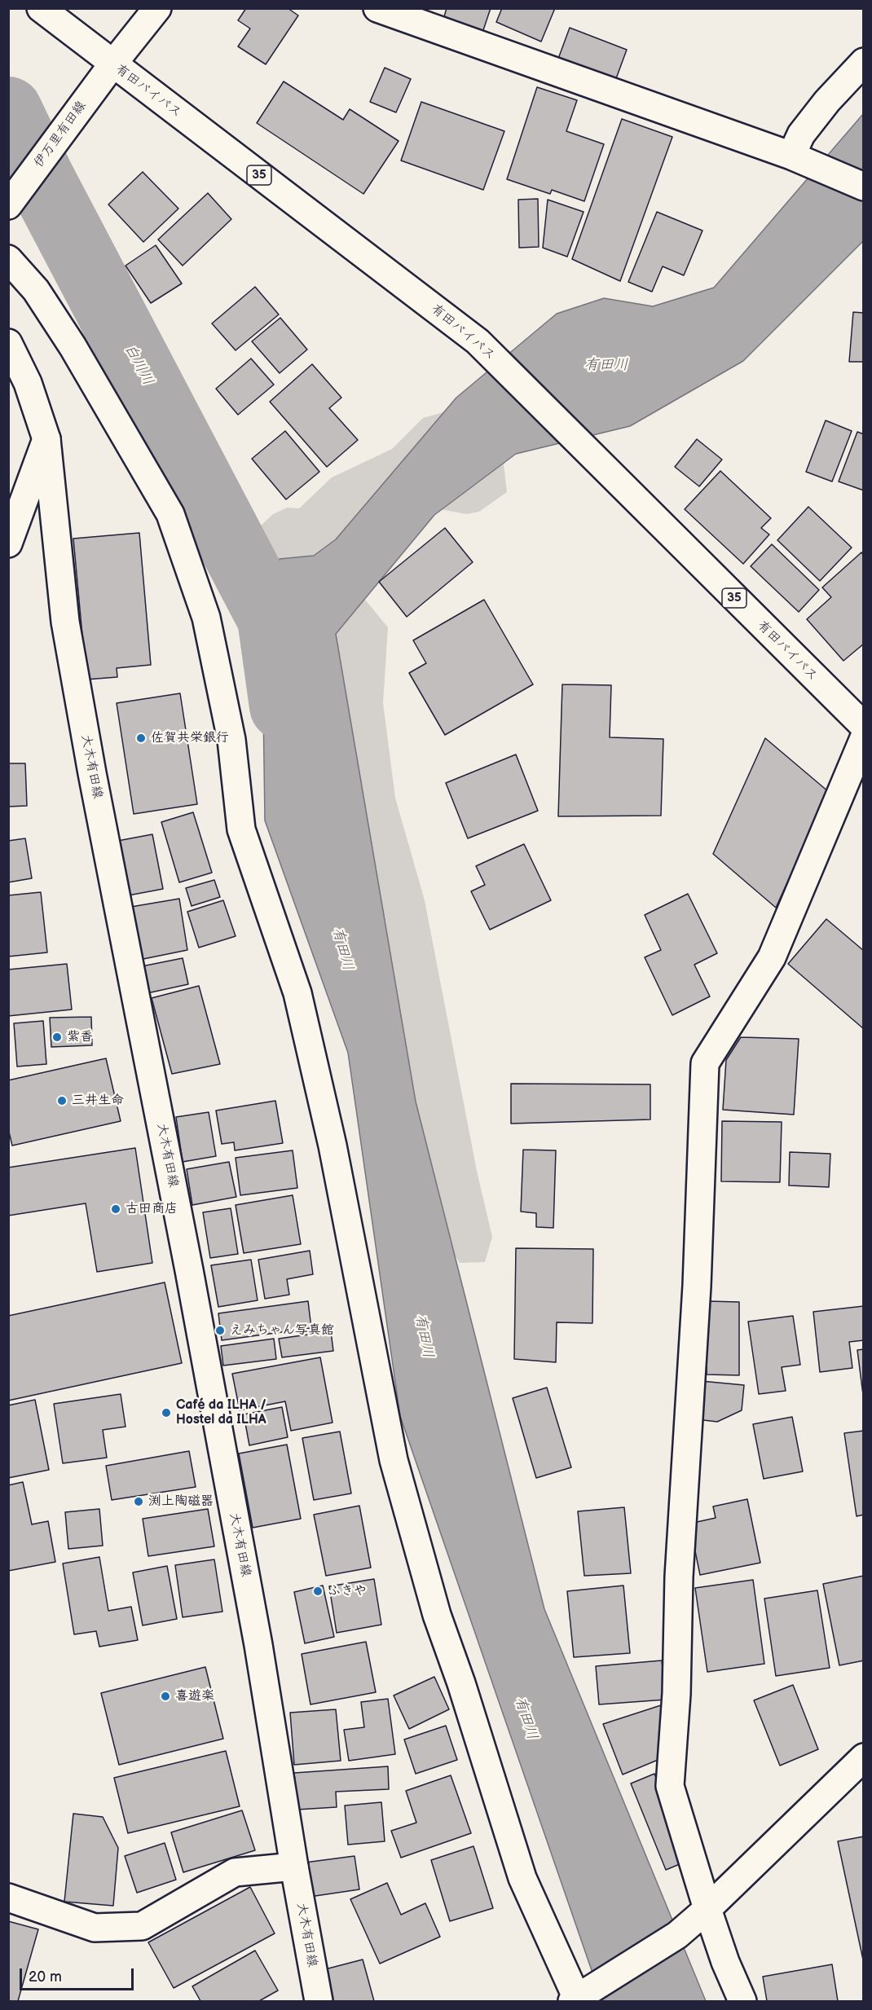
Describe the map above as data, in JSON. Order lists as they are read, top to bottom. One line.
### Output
{"streets":{"main road":["有田バイパス","伊万里有田線","35","大木有田線"]},"crossings":[["有田バイパス","伊万里有田線"]],"water":["白川川","有田川"],"places":["佐賀共栄銀行","紫香","三井生命","古田商店","えみちゃん写真館","Café da ILHA / Hostel da ILHA","渕上陶磁器","ふきや","喜遊楽"],"scale_bar":"20 m"}
